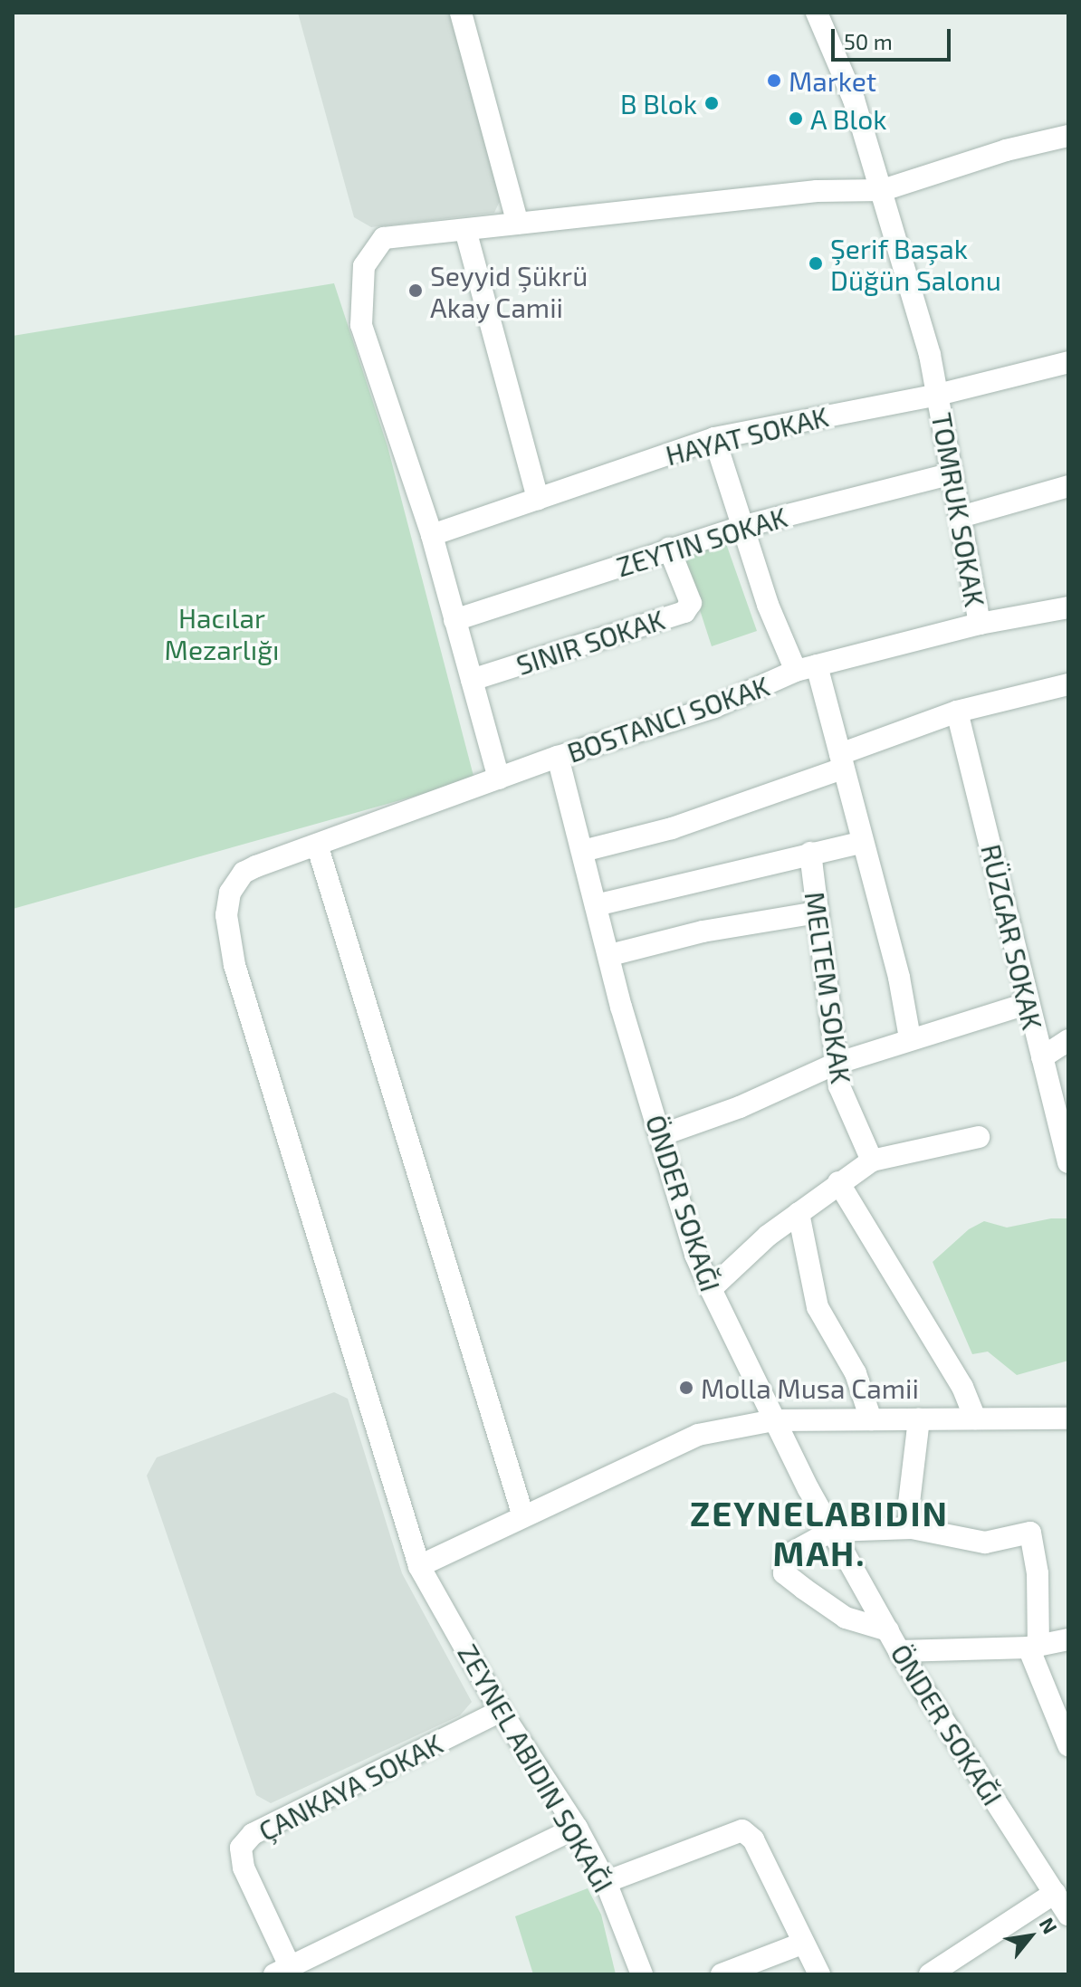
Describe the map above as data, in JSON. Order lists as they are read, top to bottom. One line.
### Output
{"streets":{"street":["HAYAT SOKAK","TOMRUK SOKAK","ZEYTIN SOKAK","RÜZGAR SOKAK","MELTEM SOKAK","ÇANKAYA SOKAK"]},"crossings":[["HAYAT SOKAK","TOMRUK SOKAK"],["TOMRUK SOKAK","ZEYTIN SOKAK"]],"districts":["ZEYNELABIDIN MAH."],"parks":["Hacılar Mezarlığı"],"places":["Market","B Blok","A Blok","Şerif Başak Düğün Salonu","Seyyid Şükrü Akay Camii","Molla Musa Camii"],"scale_bar":"50 m","north":"top right"}
